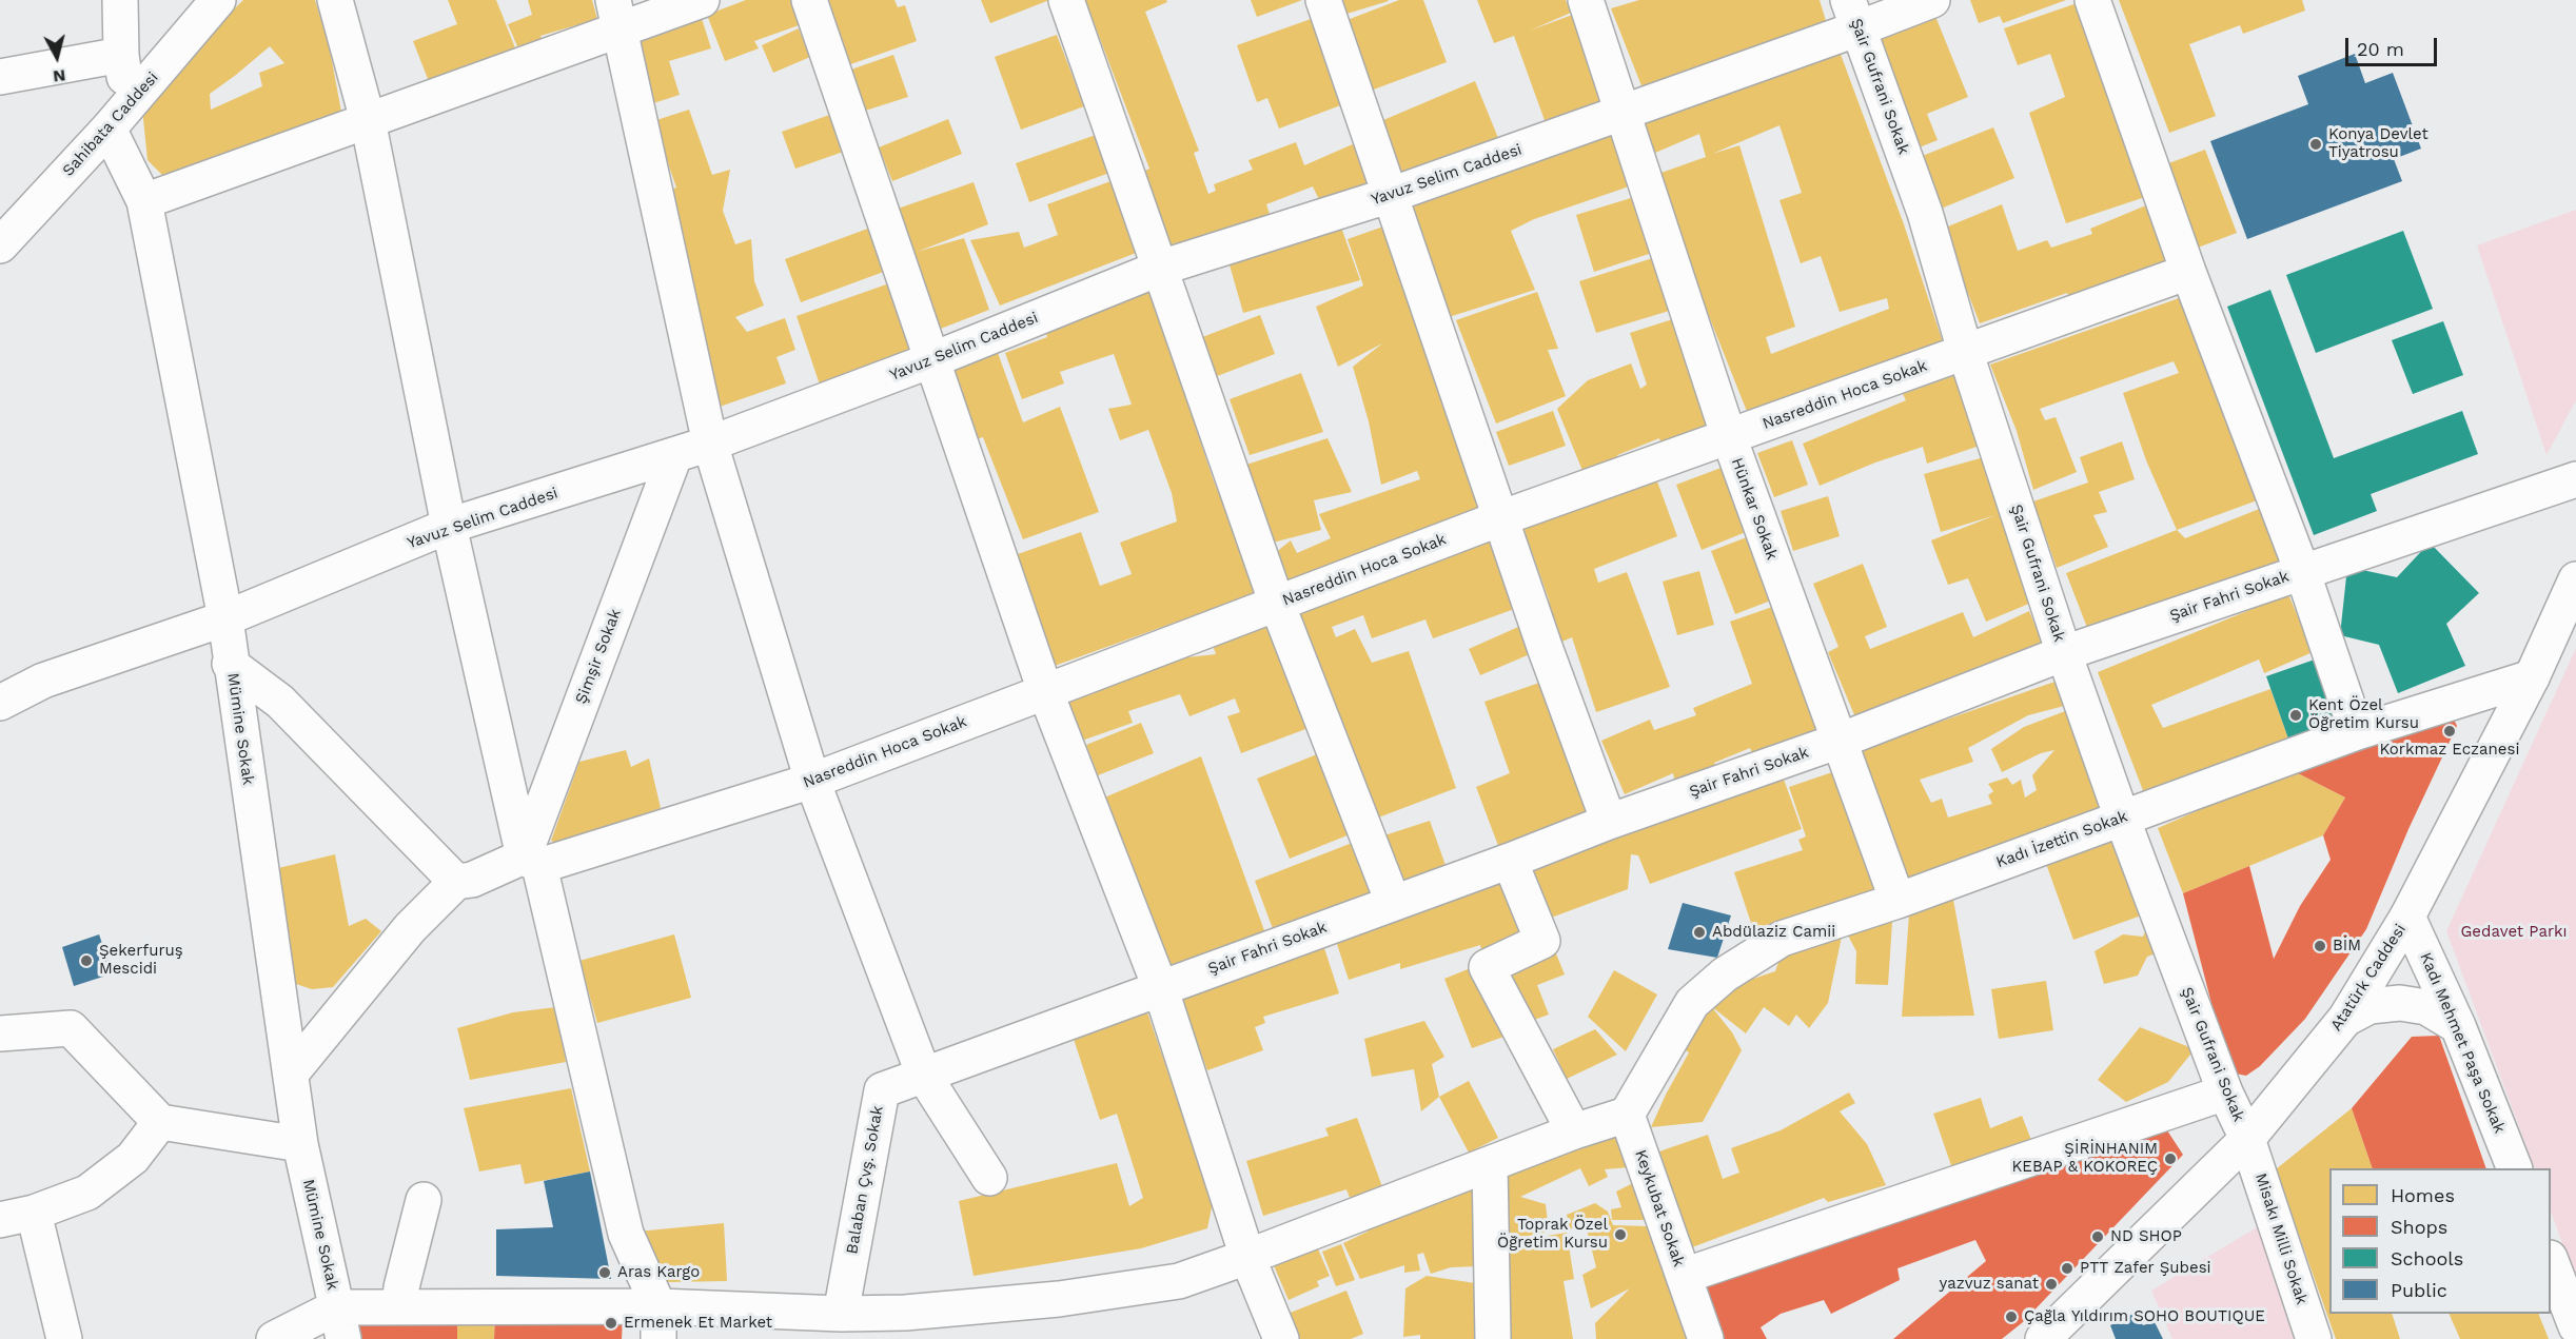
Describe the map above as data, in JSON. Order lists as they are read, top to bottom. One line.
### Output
{"streets":{"street":["Şair Gufrani Sokak","Sahibata Caddesi","Yavuz Selim Caddesi","Nasreddin Hoca Sokak","Hünkar Sokak","Şair Fahri Sokak","Şimşir Sokak","Mümine Sokak","Kadı İzettin Sokak","Atatürk Caddesi","Kadı Mehmet Paşa Sokak","Balaban Çvş. Sokak","Keykubat Sokak","Misakı Milli Sokak"]},"crossings":[["Şair Gufrani Sokak","Yavuz Selim Caddesi"],["Şair Gufrani Sokak","Nasreddin Hoca Sokak"],["Şair Gufrani Sokak","Şair Fahri Sokak"],["Şair Gufrani Sokak","Kadı İzettin Sokak"],["Şair Gufrani Sokak","Atatürk Caddesi"],["Şair Gufrani Sokak","Misakı Milli Sokak"],["Sahibata Caddesi","Mümine Sokak"],["Yavuz Selim Caddesi","Hünkar Sokak"],["Yavuz Selim Caddesi","Şimşir Sokak"],["Yavuz Selim Caddesi","Mümine Sokak"],["Nasreddin Hoca Sokak","Hünkar Sokak"],["Nasreddin Hoca Sokak","Şimşir Sokak"],["Hünkar Sokak","Şair Fahri Sokak"],["Hünkar Sokak","Kadı İzettin Sokak"],["Şair Fahri Sokak","Balaban Çvş. Sokak"],["Kadı İzettin Sokak","Atatürk Caddesi"],["Kadı İzettin Sokak","Keykubat Sokak"],["Atatürk Caddesi","Kadı Mehmet Paşa Sokak"],["Atatürk Caddesi","Misakı Milli Sokak"]],"parks":["Gedavet Parkı"],"places":["Konya Devlet Tiyatrosu","Kent Özel Öğretim Kursu","Korkmaz Eczanesi","Abdülaziz Camii","BİM","Şekerfuruş Mescidi","ŞİRİNHANIM KEBAP & KOKOREÇ","Toprak Özel Öğretim Kursu","ND SHOP","PTT Zafer Şubesi","Aras Kargo","yazvuz sanat","Çağla Yıldırım SOHO BOUTIQUE","Ermenek Et Market"],"legend":["Homes","Shops","Schools","Public"],"scale_bar":"20 m","north":"bottom"}
